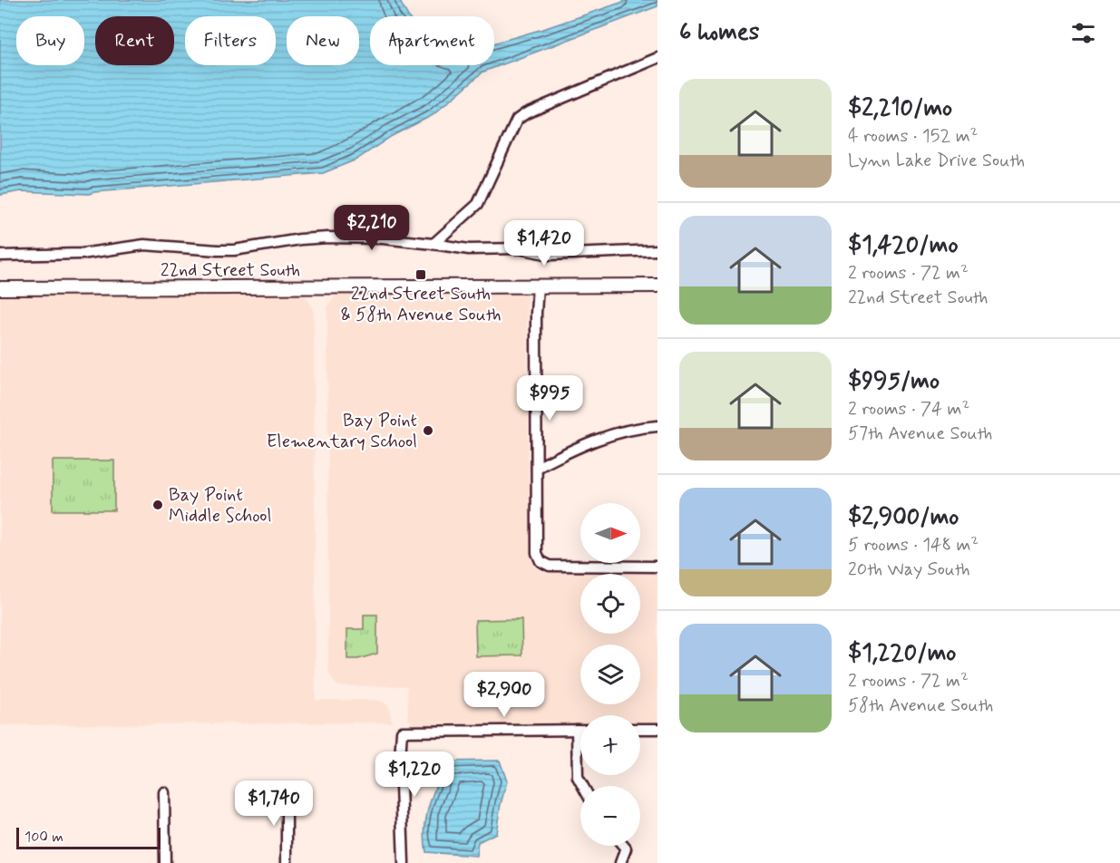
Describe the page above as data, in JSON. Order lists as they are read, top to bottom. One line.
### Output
{"streets":{"street":["22nd Street South"]},"places":{"transit":["22nd Street South & 58th Avenue South"],"other":["Bay Point Elementary School","Bay Point Middle School"]},"scale_bar":"100 m","north":"right","page":{"heading":"6 homes","chip":["Buy","Rent","Filters","New","Apartment"],"list":[{"name":"$2,210/mo","note":"4 rooms · 152 m² · Lynn Lake Drive South"},{"name":"$1,420/mo","note":"2 rooms · 72 m² · 22nd Street South"},{"name":"$995/mo","note":"2 rooms · 74 m² · 57th Avenue South"},{"name":"$2,900/mo","note":"5 rooms · 148 m² · 20th Way South"},{"name":"$1,220/mo","note":"2 rooms · 72 m² · 58th Avenue South"}],"price":["$2,210","$1,420","$995","$2,900","$1,220","$1,740"],"map_buttons":["+","−"],"scale":"100 m"}}
